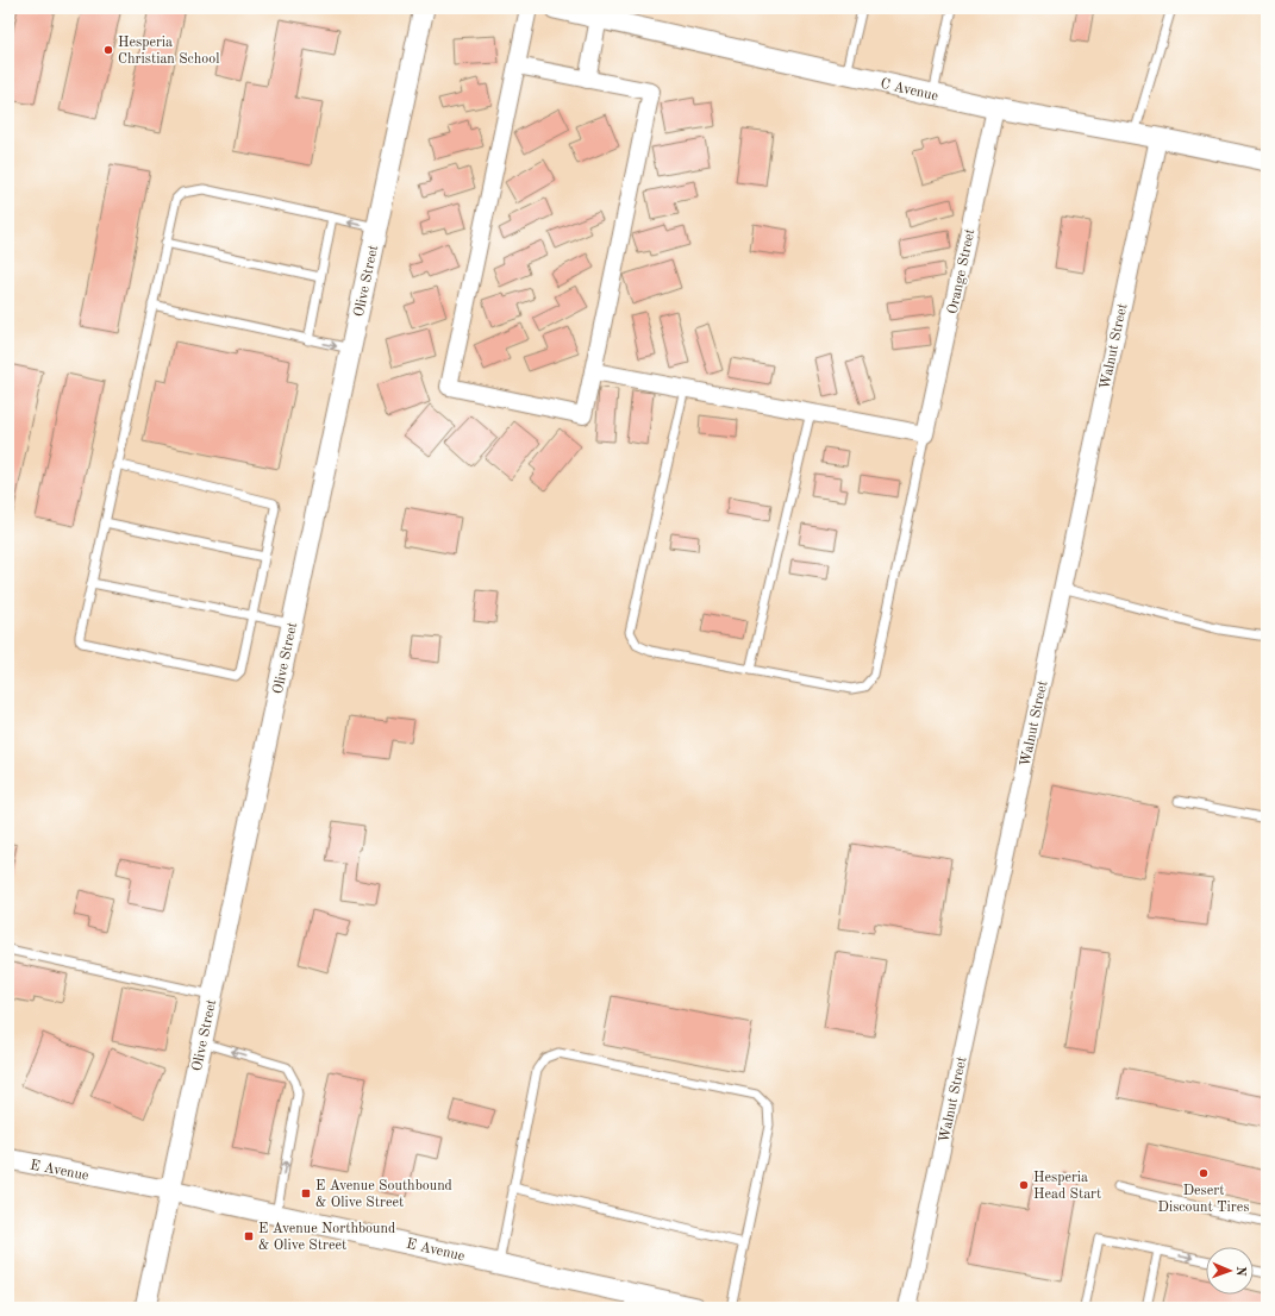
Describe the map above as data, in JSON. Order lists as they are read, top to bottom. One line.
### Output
{"streets":{"street":["C Avenue","Orange Street","Olive Street","Walnut Street","E Avenue"]},"crossings":[["C Avenue","Orange Street"],["C Avenue","Walnut Street"],["Olive Street","E Avenue"]],"places":{"other":["Hesperia Christian School","Desert Discount Tires","Hesperia Head Start"],"transit":["E Avenue Southbound & Olive Street","E Avenue Northbound & Olive Street"]},"north":"right"}
